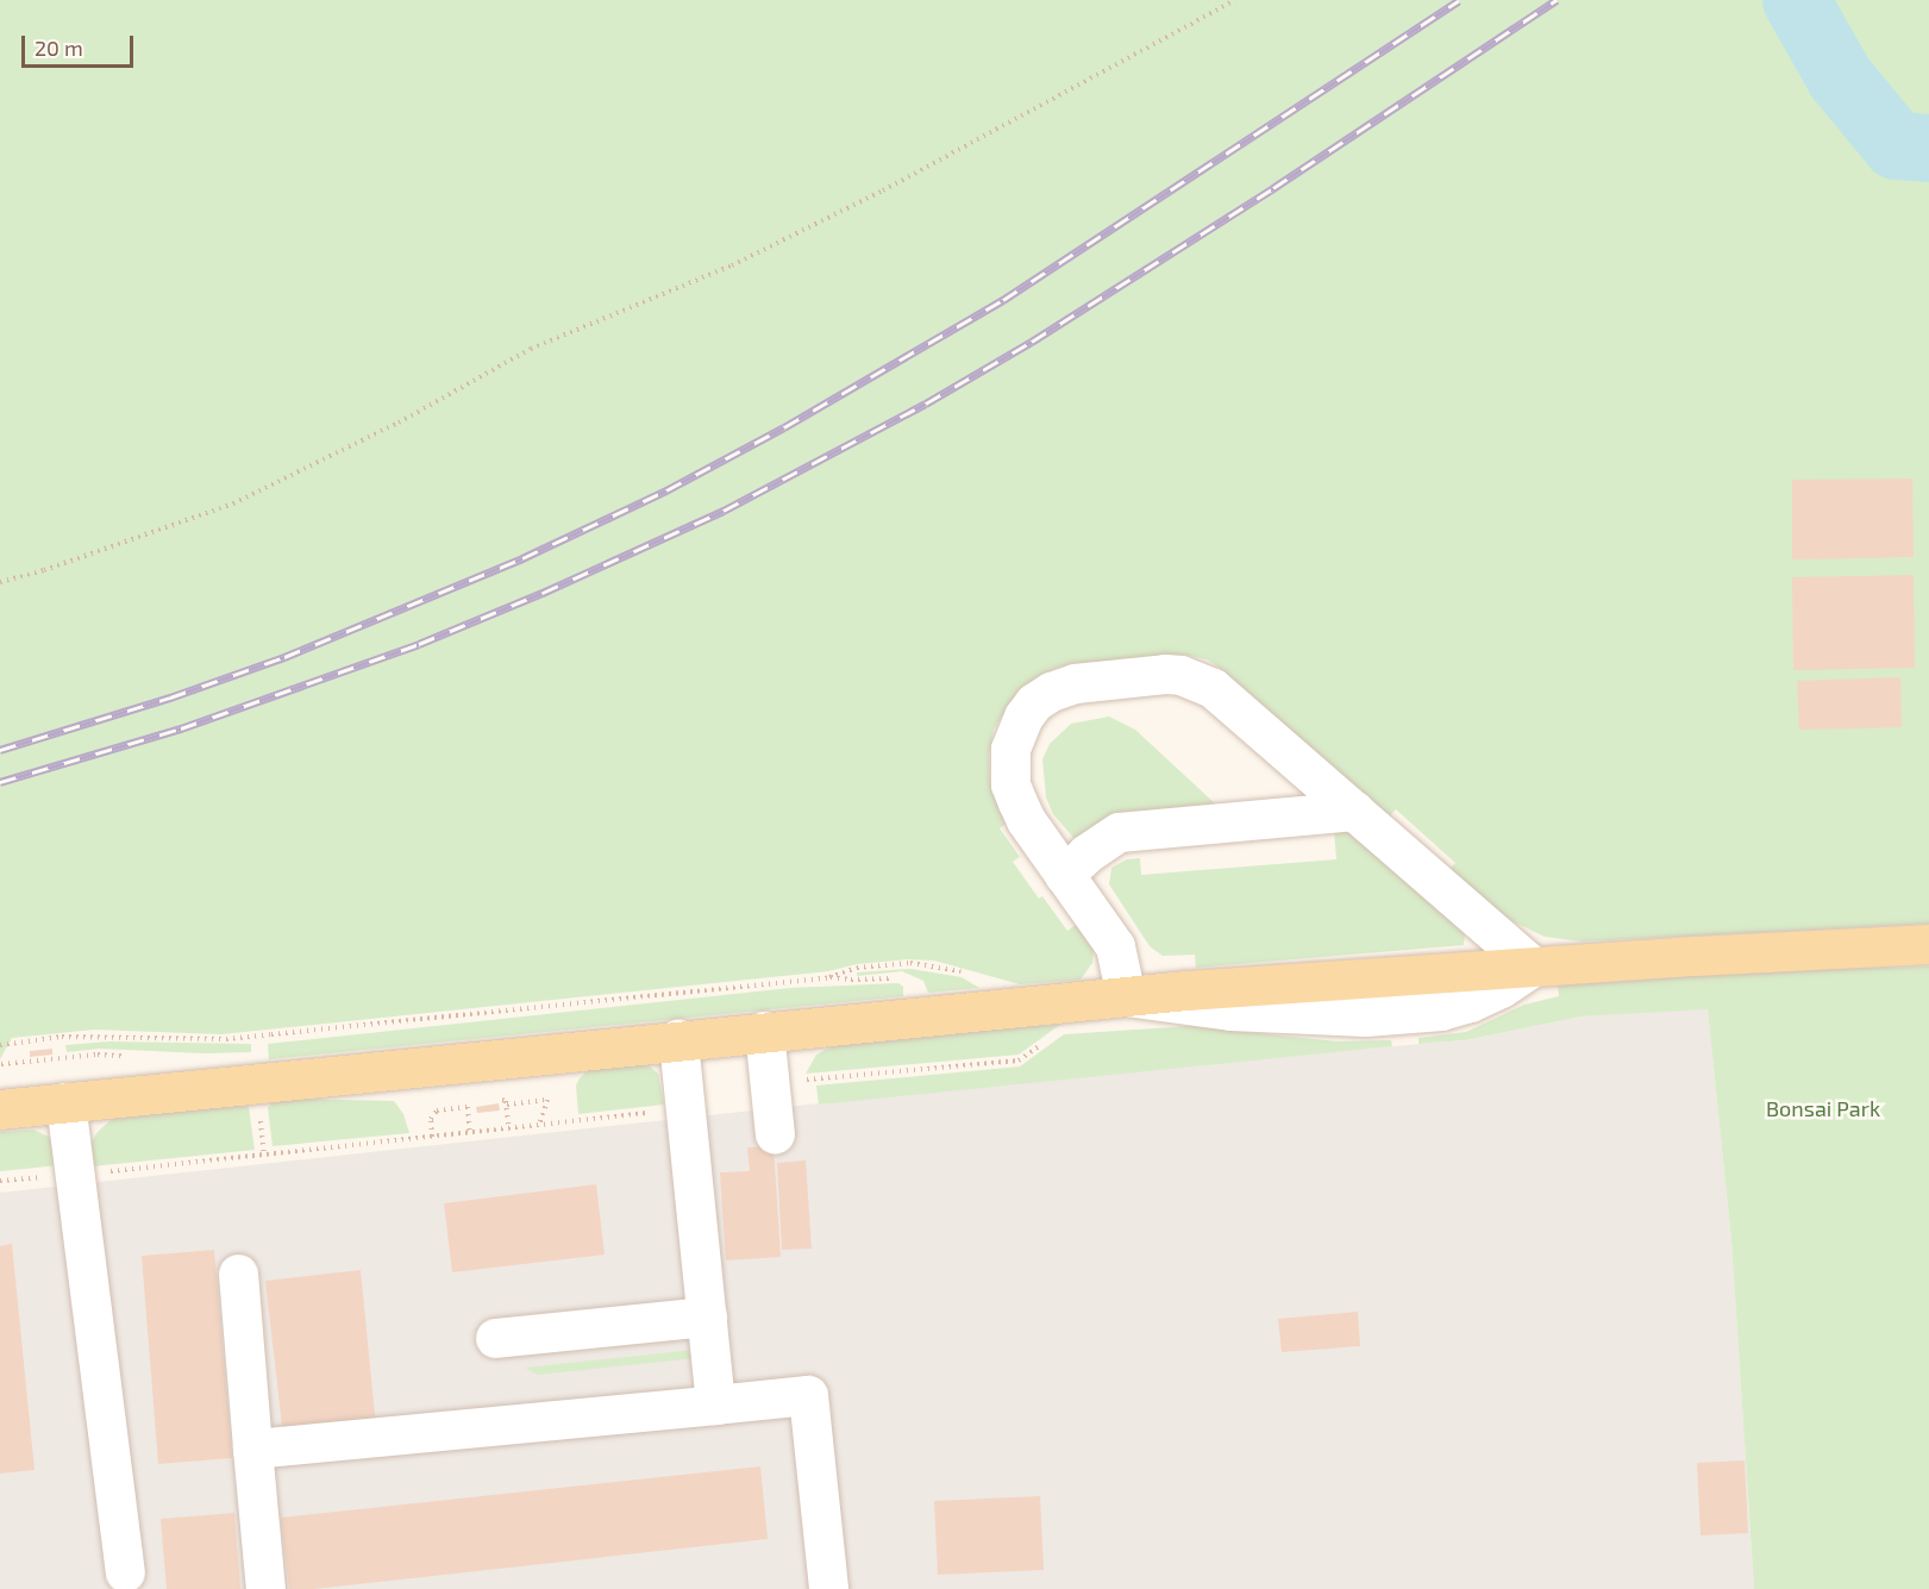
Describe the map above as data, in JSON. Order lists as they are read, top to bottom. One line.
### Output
{"parks":["Bonsai Park"],"scale_bar":"20 m"}
